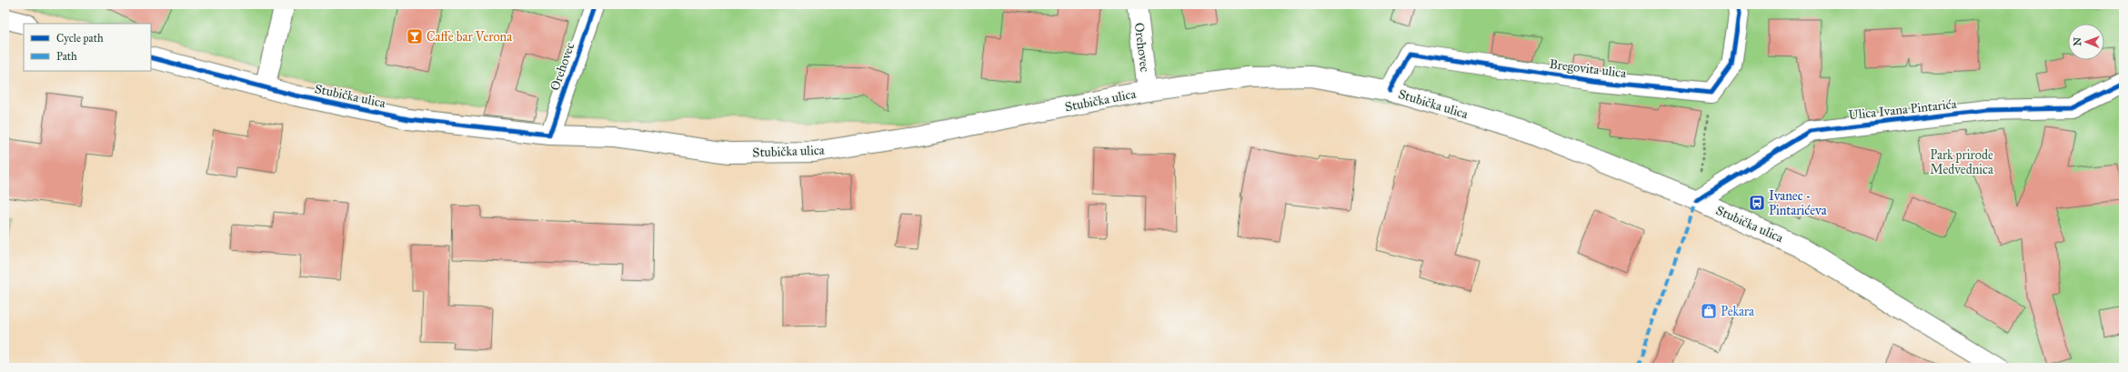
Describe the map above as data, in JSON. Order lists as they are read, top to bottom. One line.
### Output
{"streets":{"main road":["Orehovec","Bregovita ulica","Stubička ulica","Ulica Ivana Pintarića"]},"crossings":[["Orehovec","Stubička ulica"],["Bregovita ulica","Stubička ulica"],["Stubička ulica","Ulica Ivana Pintarića"]],"parks":["Park prirode Medvednica"],"places":{"bar":["Caffe bar Verona"],"bus stop":["Ivanec - Pintarićeva"],"shop":["Pekara"]},"legend":["Cycle path","Path"],"north":"left"}
